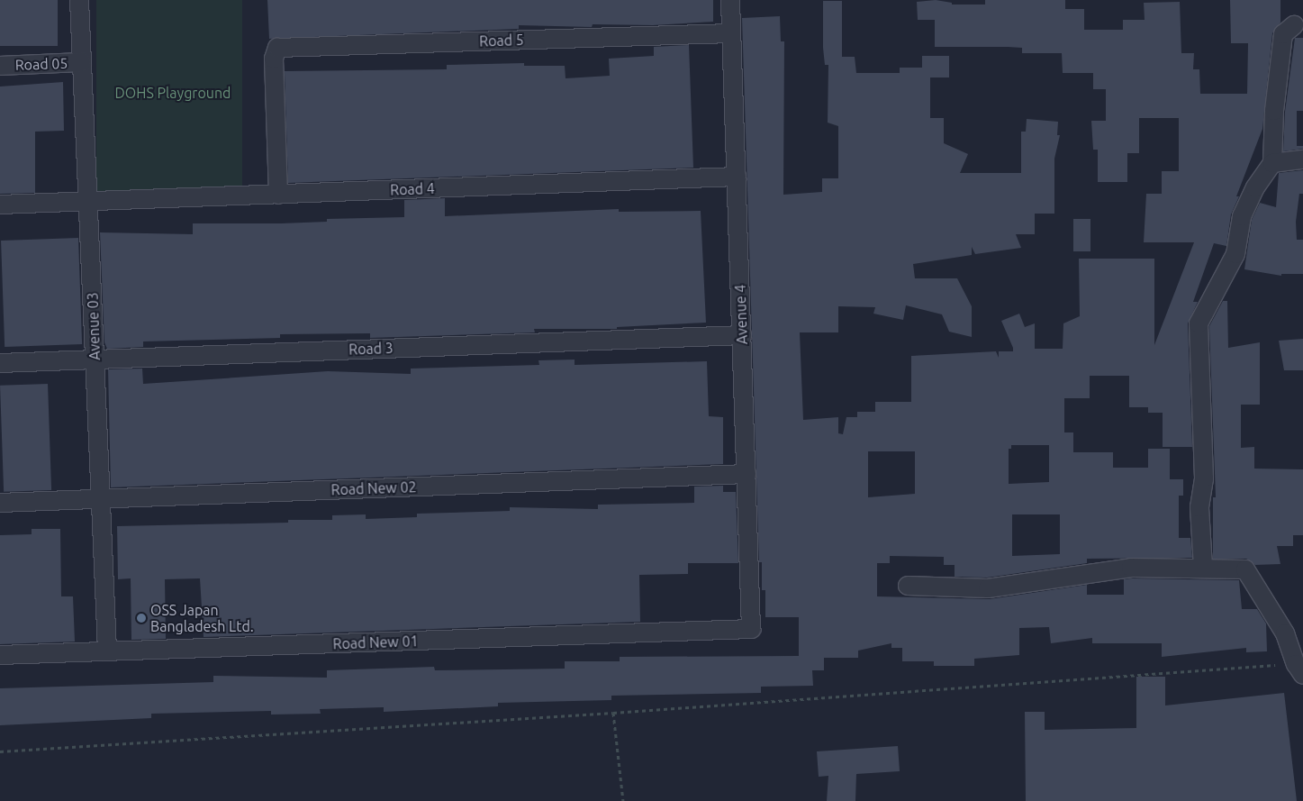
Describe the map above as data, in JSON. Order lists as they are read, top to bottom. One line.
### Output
{"streets":{"street":["Road 5","Road 05","Road 4","Avenue 4","Avenue 03","Road 3","Road New 02","Road New 01"]},"crossings":[["Road 5","Road 4"],["Road 5","Avenue 4"],["Road 05","Avenue 03"],["Road 4","Avenue 4"],["Road 4","Avenue 03"],["Avenue 4","Road 3"],["Avenue 4","Road New 02"],["Avenue 4","Road New 01"],["Avenue 03","Road 3"],["Avenue 03","Road New 02"],["Avenue 03","Road New 01"]],"parks":["DOHS Playground"],"places":["OSS Japan Bangladesh Ltd."]}
